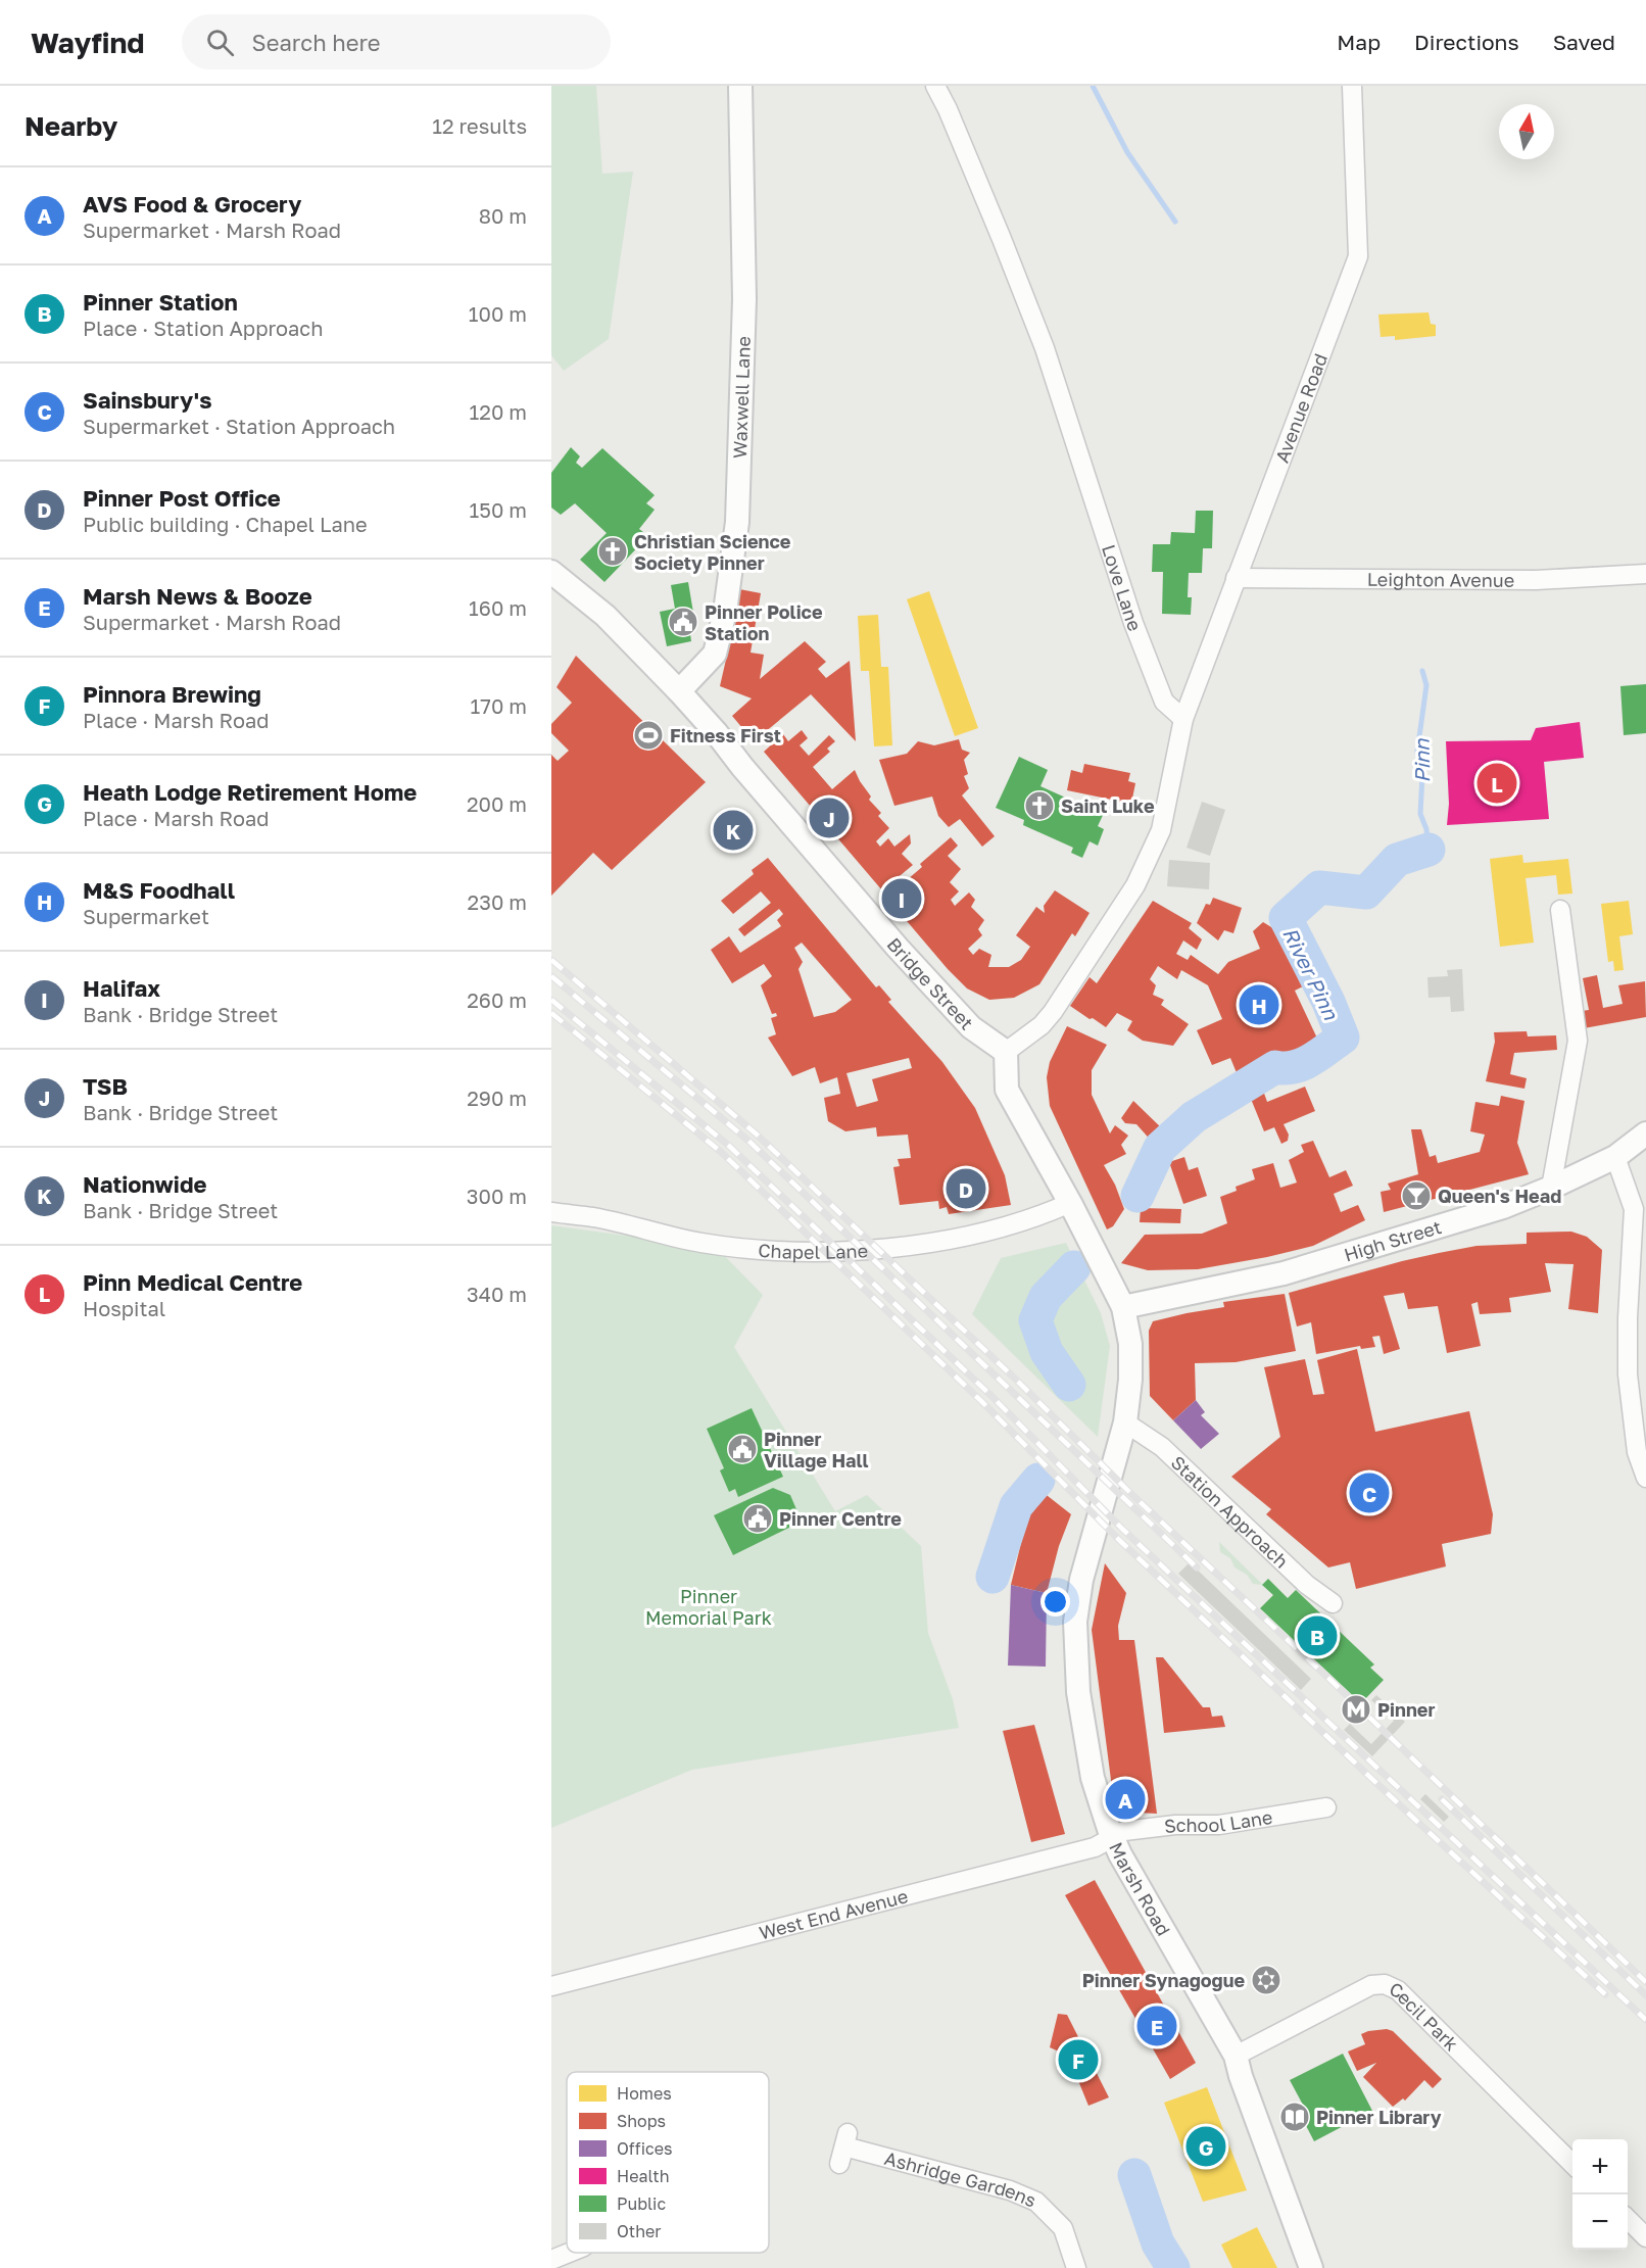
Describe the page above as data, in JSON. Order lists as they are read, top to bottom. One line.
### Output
{"streets":{"street":["Waxwell Lane","Avenue Road","Leighton Avenue","Love Lane","Bridge Street","High Street","Chapel Lane","Station Approach","School Lane","Marsh Road","West End Avenue","Cecil Park","Ashridge Gardens"]},"crossings":[["Waxwell Lane","Bridge Street"],["Avenue Road","Leighton Avenue"],["Avenue Road","Love Lane"],["High Street","Marsh Road"],["Station Approach","Marsh Road"],["School Lane","Marsh Road"],["School Lane","West End Avenue"],["Marsh Road","West End Avenue"],["Marsh Road","Cecil Park"]],"water":["Pinn","River Pinn"],"parks":["Pinner Memorial Park"],"places":{"church":["Christian Science Society Pinner","Saint Luke"],"public building":["Pinner Police Station","Pinner Village Hall","Pinner Centre"],"sports":["Fitness First"],"bar":["Queen's Head"],"metro station":["Pinner"],"synagogue":["Pinner Synagogue"],"library":["Pinner Library"]},"legend":["Homes","Shops","Offices","Health","Public","Other"],"north":"top","page":{"header":"Wayfind","search":"Search here","nav":["Map","Directions","Saved"],"heading":["Nearby","12 results"],"list":[{"mark":"A","name":"AVS Food & Grocery","note":"Supermarket · Marsh Road","value":"80 m"},{"mark":"B","name":"Pinner Station","note":"Place · Station Approach","value":"100 m"},{"mark":"C","name":"Sainsbury's","note":"Supermarket · Station Approach","value":"120 m"},{"mark":"D","name":"Pinner Post Office","note":"Public building · Chapel Lane","value":"150 m"},{"mark":"E","name":"Marsh News & Booze","note":"Supermarket · Marsh Road","value":"160 m"},{"mark":"F","name":"Pinnora Brewing","note":"Place · Marsh Road","value":"170 m"},{"mark":"G","name":"Heath Lodge Retirement Home","note":"Place · Marsh Road","value":"200 m"},{"mark":"H","name":"M&S Foodhall","note":"Supermarket","value":"230 m"},{"mark":"I","name":"Halifax","note":"Bank · Bridge Street","value":"260 m"},{"mark":"J","name":"TSB","note":"Bank · Bridge Street","value":"290 m"},{"mark":"K","name":"Nationwide","note":"Bank · Bridge Street","value":"300 m"},{"mark":"L","name":"Pinn Medical Centre","note":"Hospital","value":"340 m"}],"pins":["L","J","K","I","H","D","C","B","A","E","F","G"],"map_buttons":["+","−"]}}
